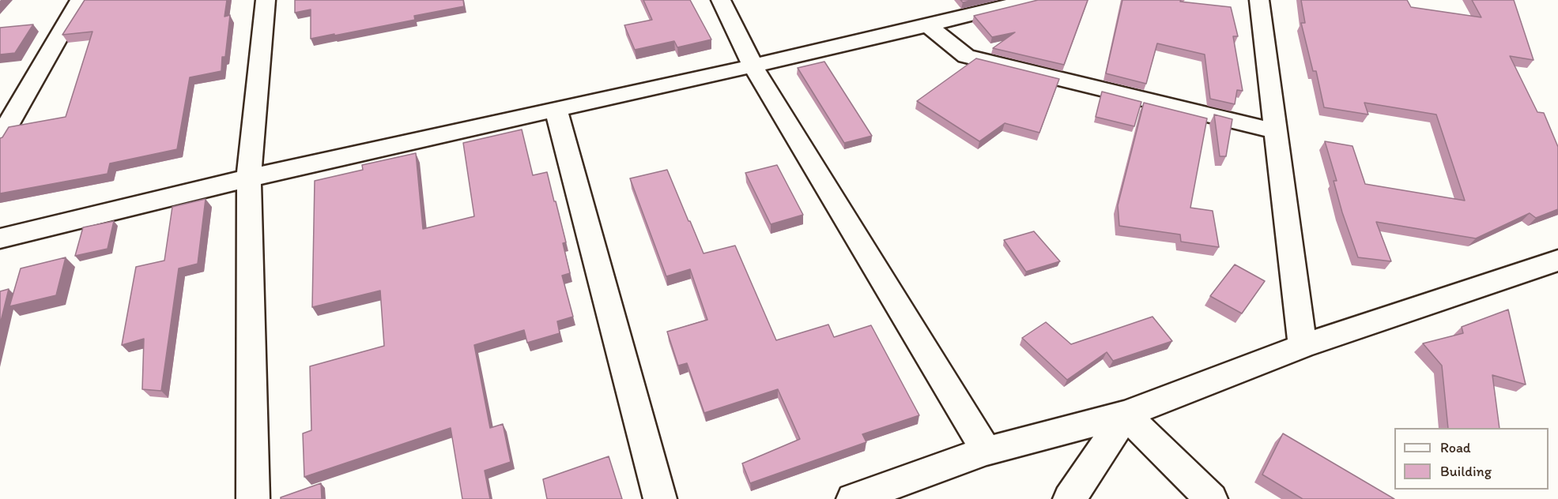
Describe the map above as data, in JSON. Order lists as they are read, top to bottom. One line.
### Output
{"legend":["Road","Building"]}
